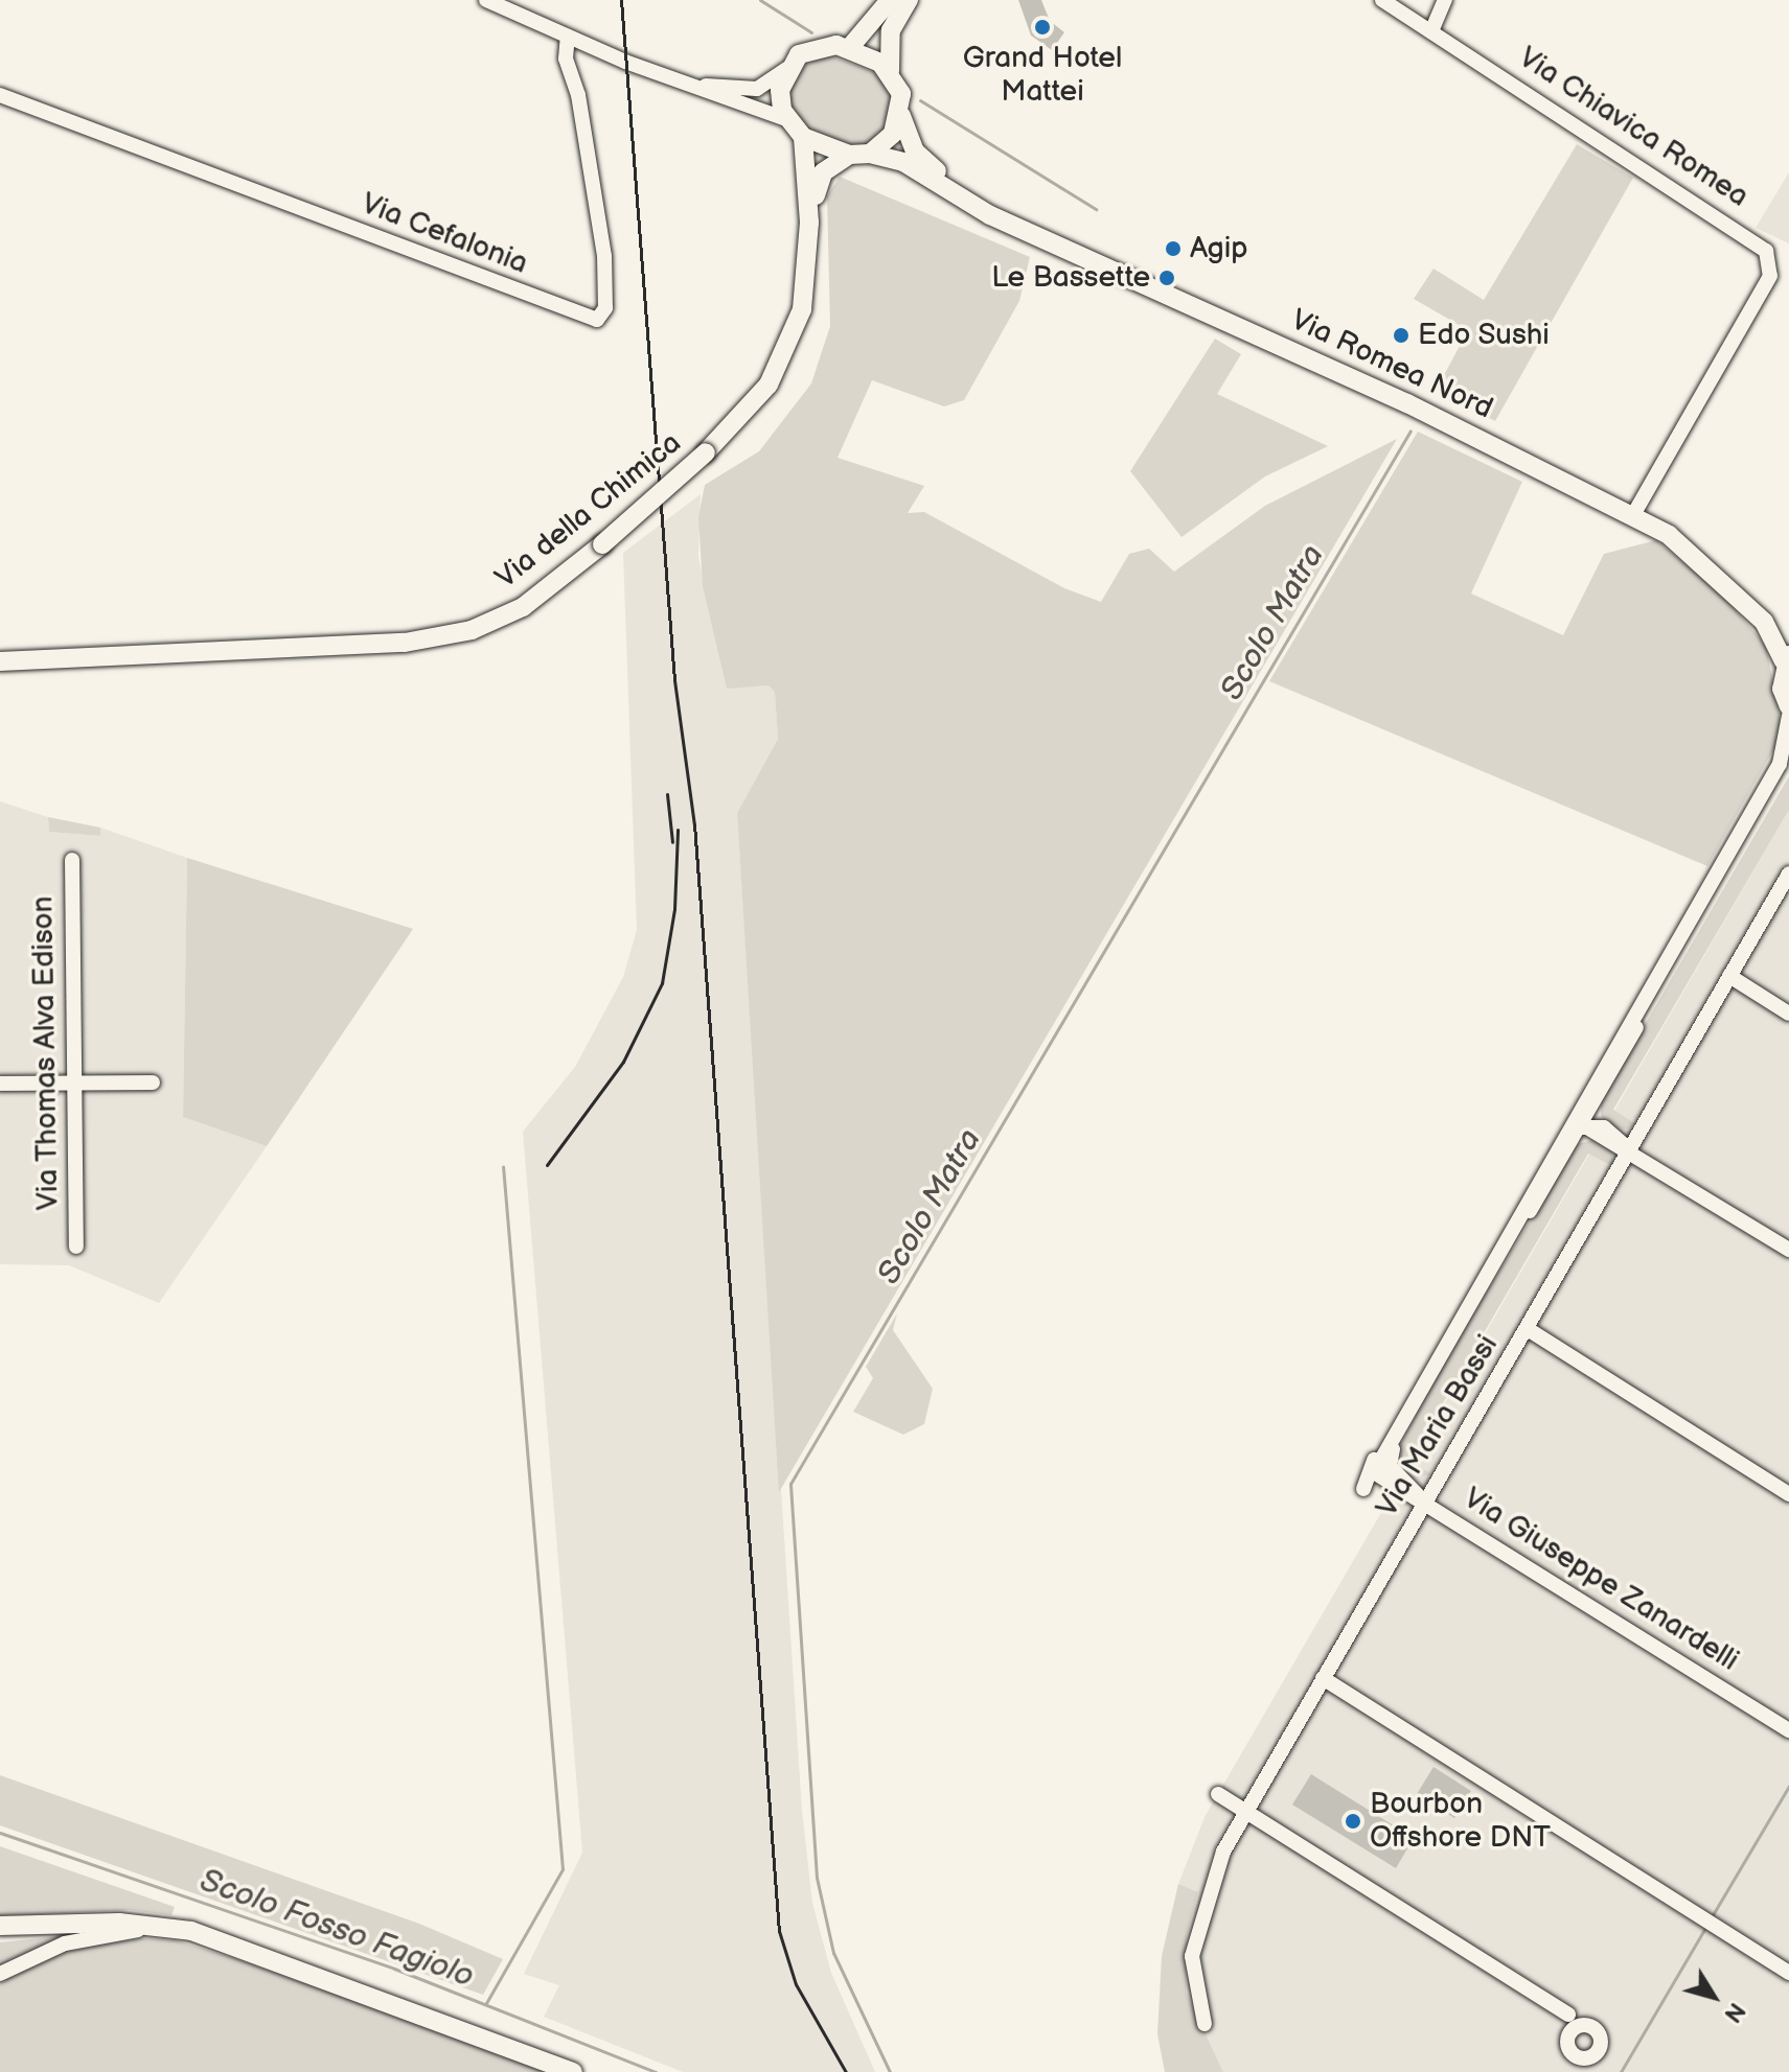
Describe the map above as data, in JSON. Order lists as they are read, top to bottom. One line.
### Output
{"streets":{"main road":["Via Romea Nord","Via della Chimica"],"street":["Via Chiavica Romea","Via Cefalonia","Via Thomas Alva Edison","Via Maria Bassi","Via Giuseppe Zanardelli"]},"crossings":[["Via Chiavica Romea","Via Romea Nord"],["Via Romea Nord","Via della Chimica"],["Via Maria Bassi","Via Giuseppe Zanardelli"]],"water":["Scolo Matra","Scolo Fosso Fagiolo"],"places":["Grand Hotel Mattei","Agip","Le Bassette","Edo Sushi","Bourbon Offshore DNT"],"north":"bottom right"}
